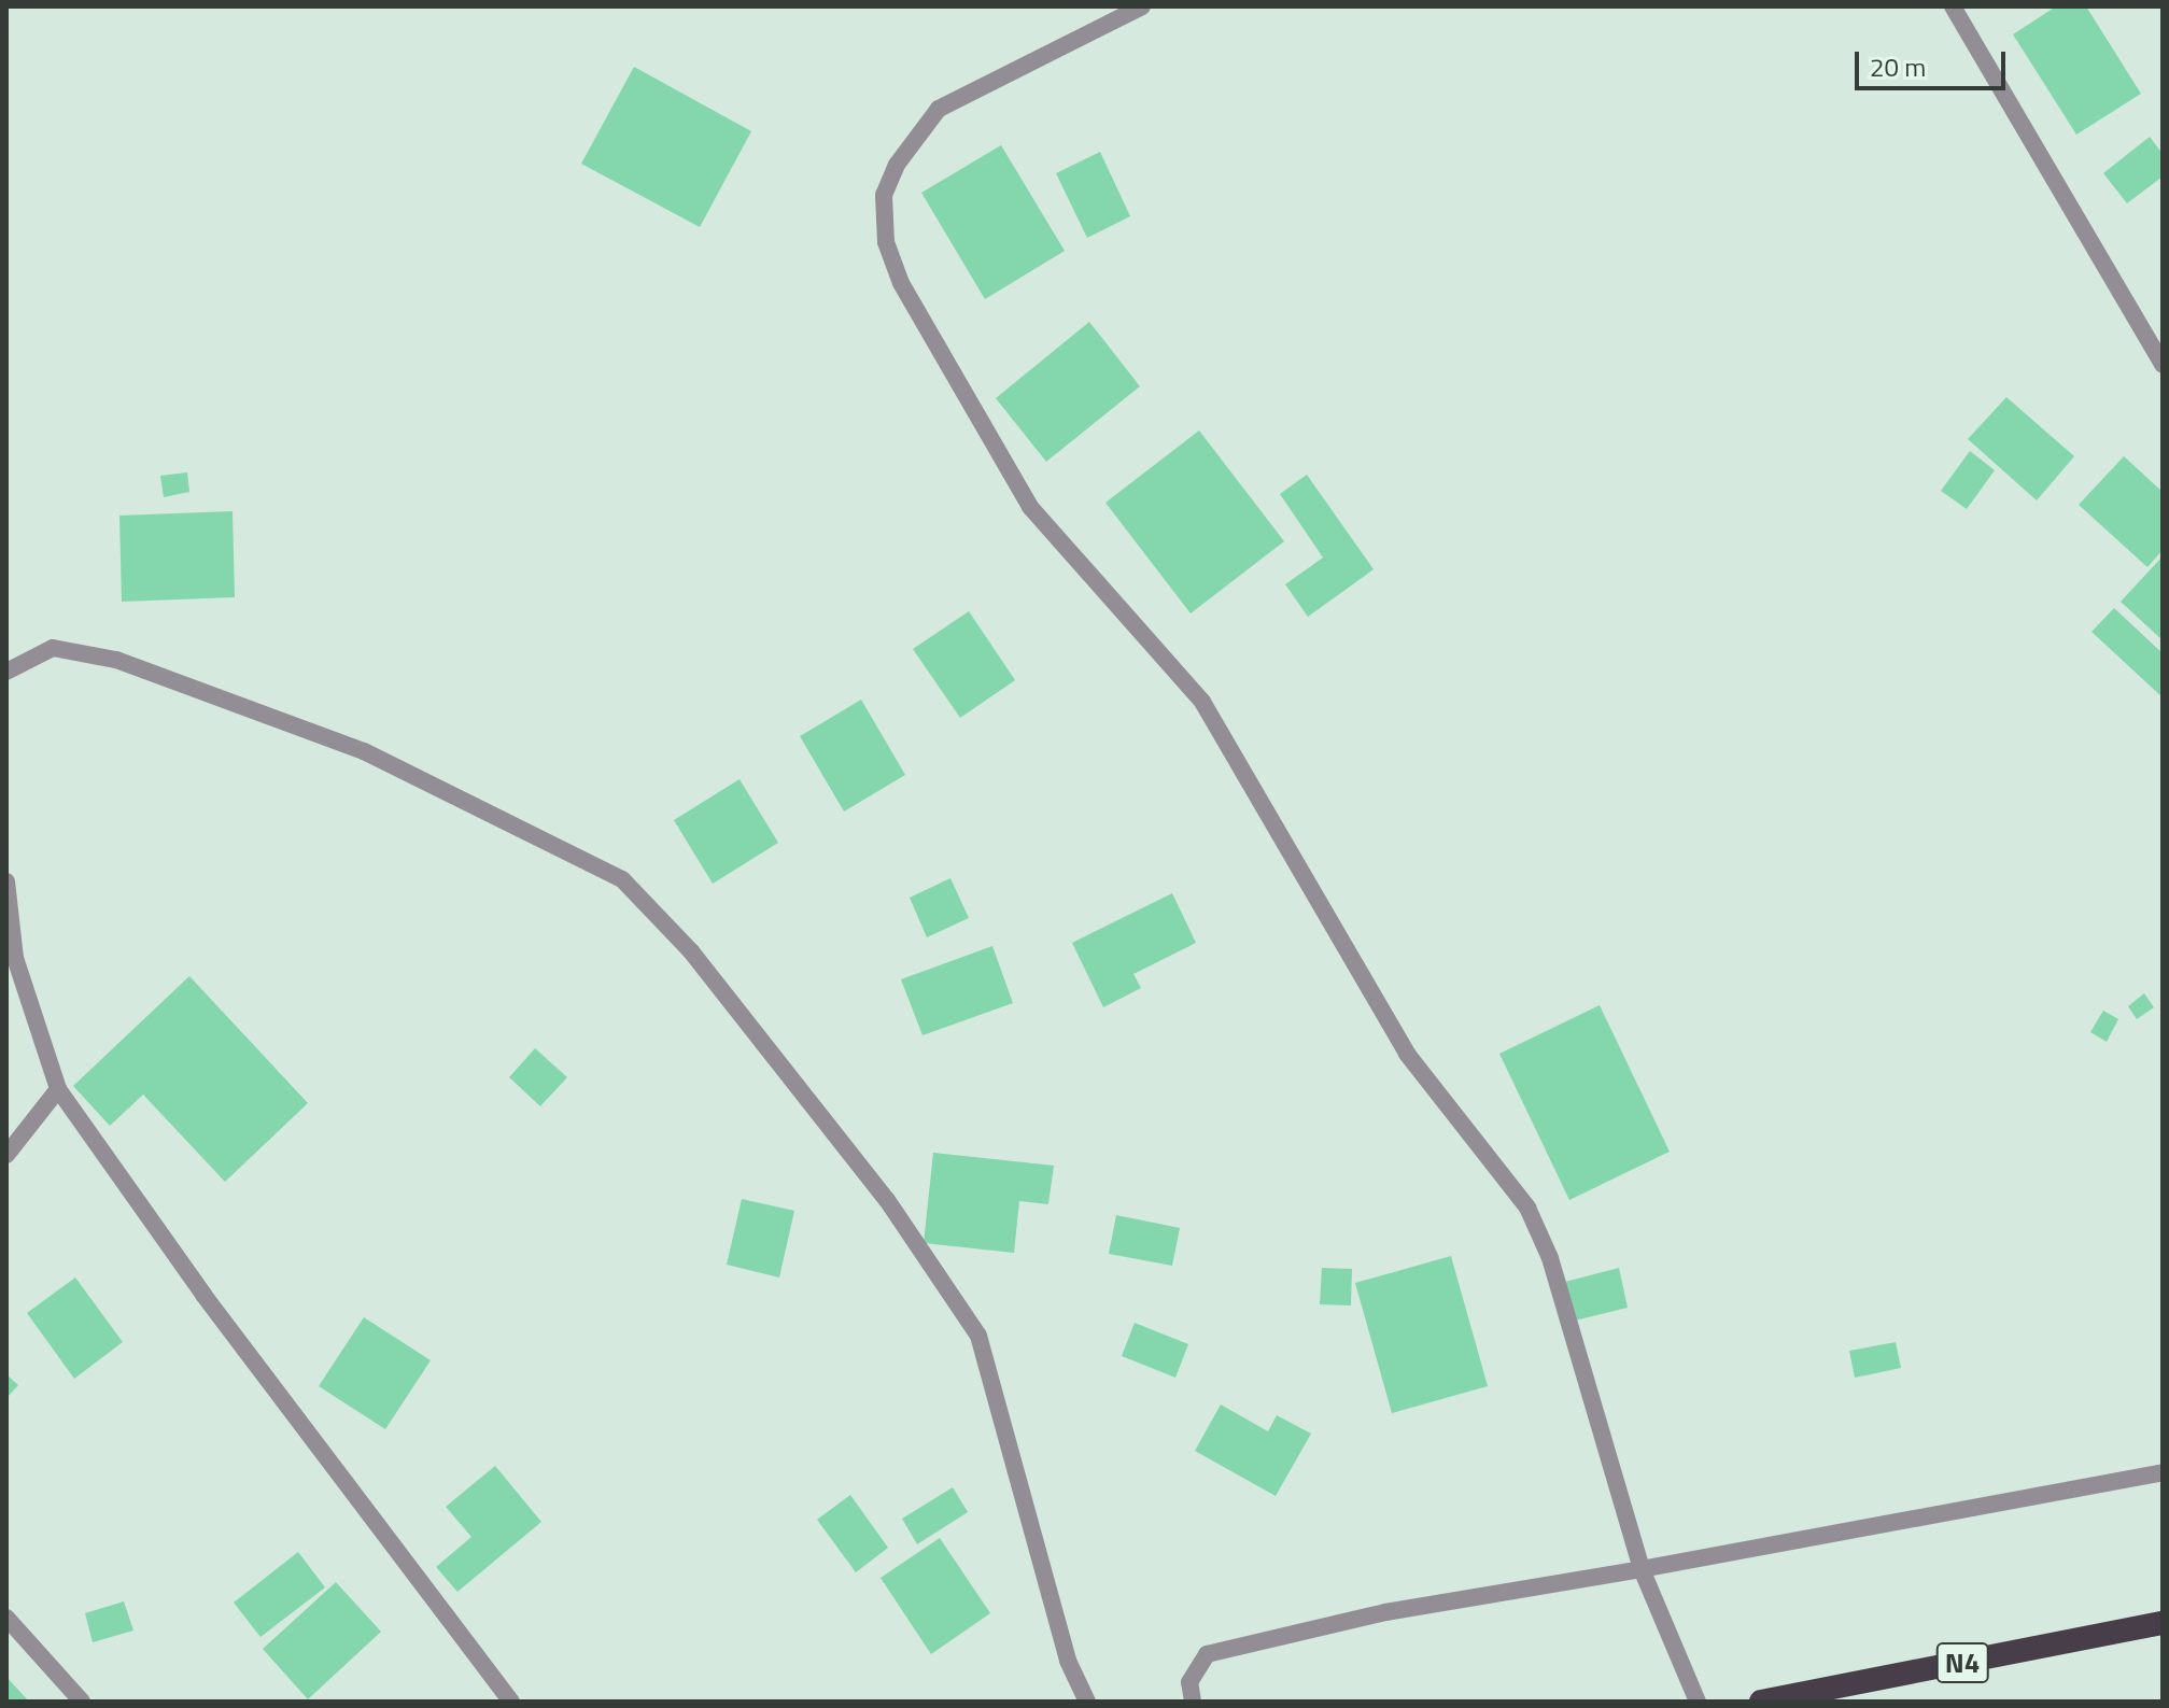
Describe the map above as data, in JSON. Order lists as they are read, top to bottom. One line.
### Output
{"streets":{"highway":["N4"]},"scale_bar":"20 m"}
